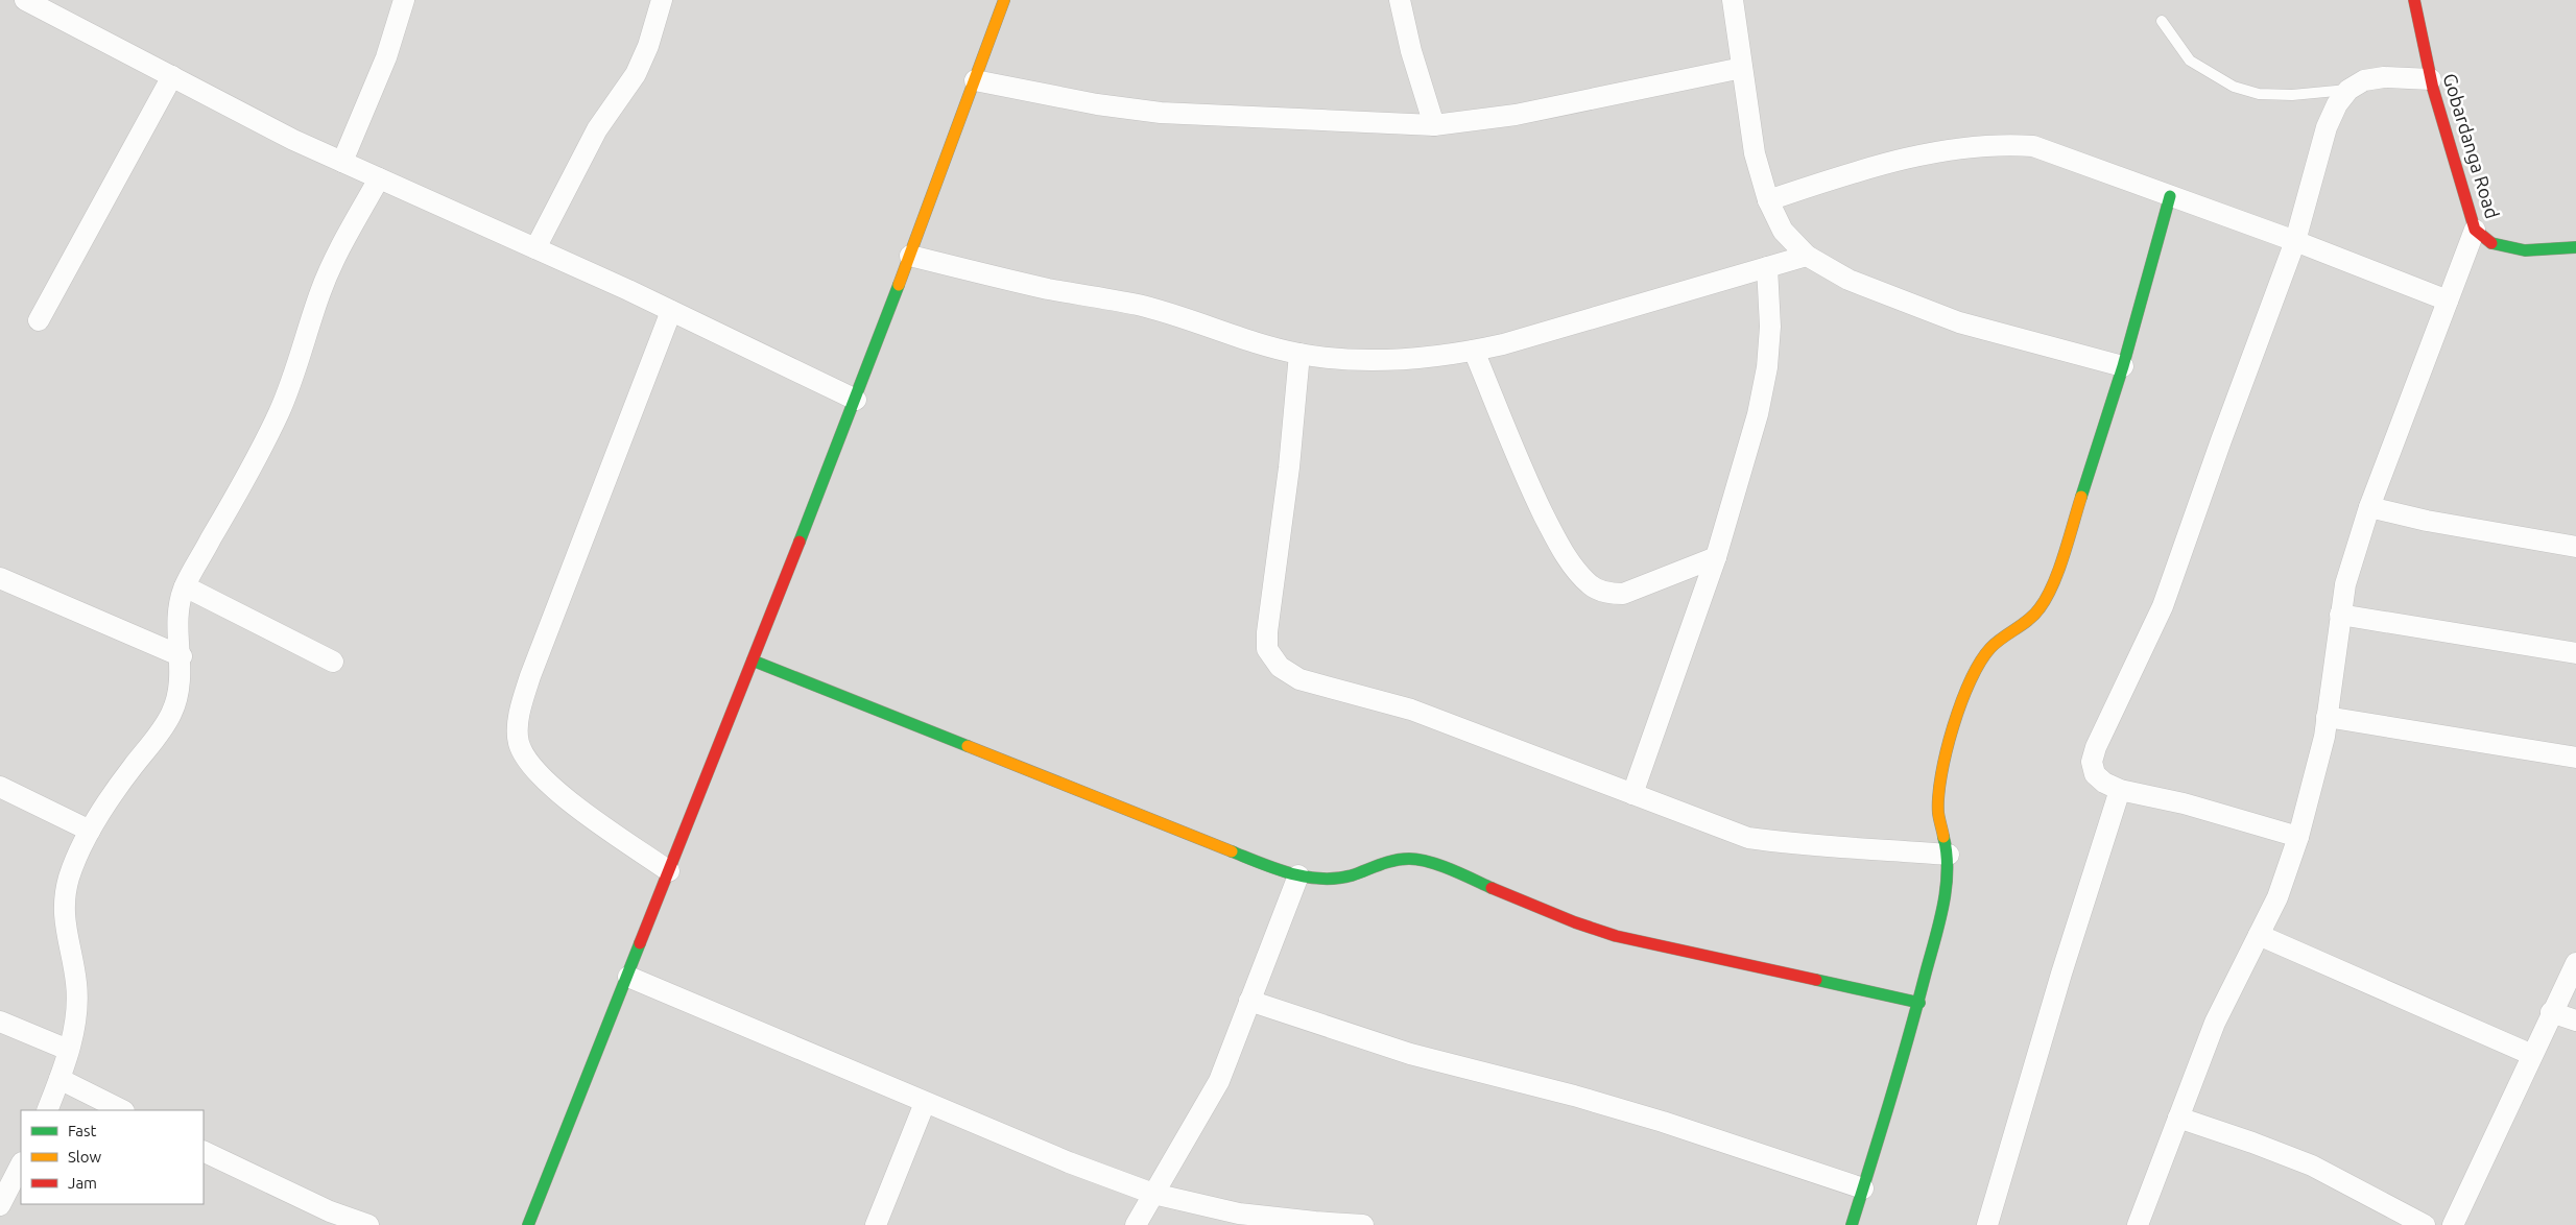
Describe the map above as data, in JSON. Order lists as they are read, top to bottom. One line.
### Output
{"streets":{"street":["Gobardanga Road"]},"legend":["Fast","Slow","Jam"]}
